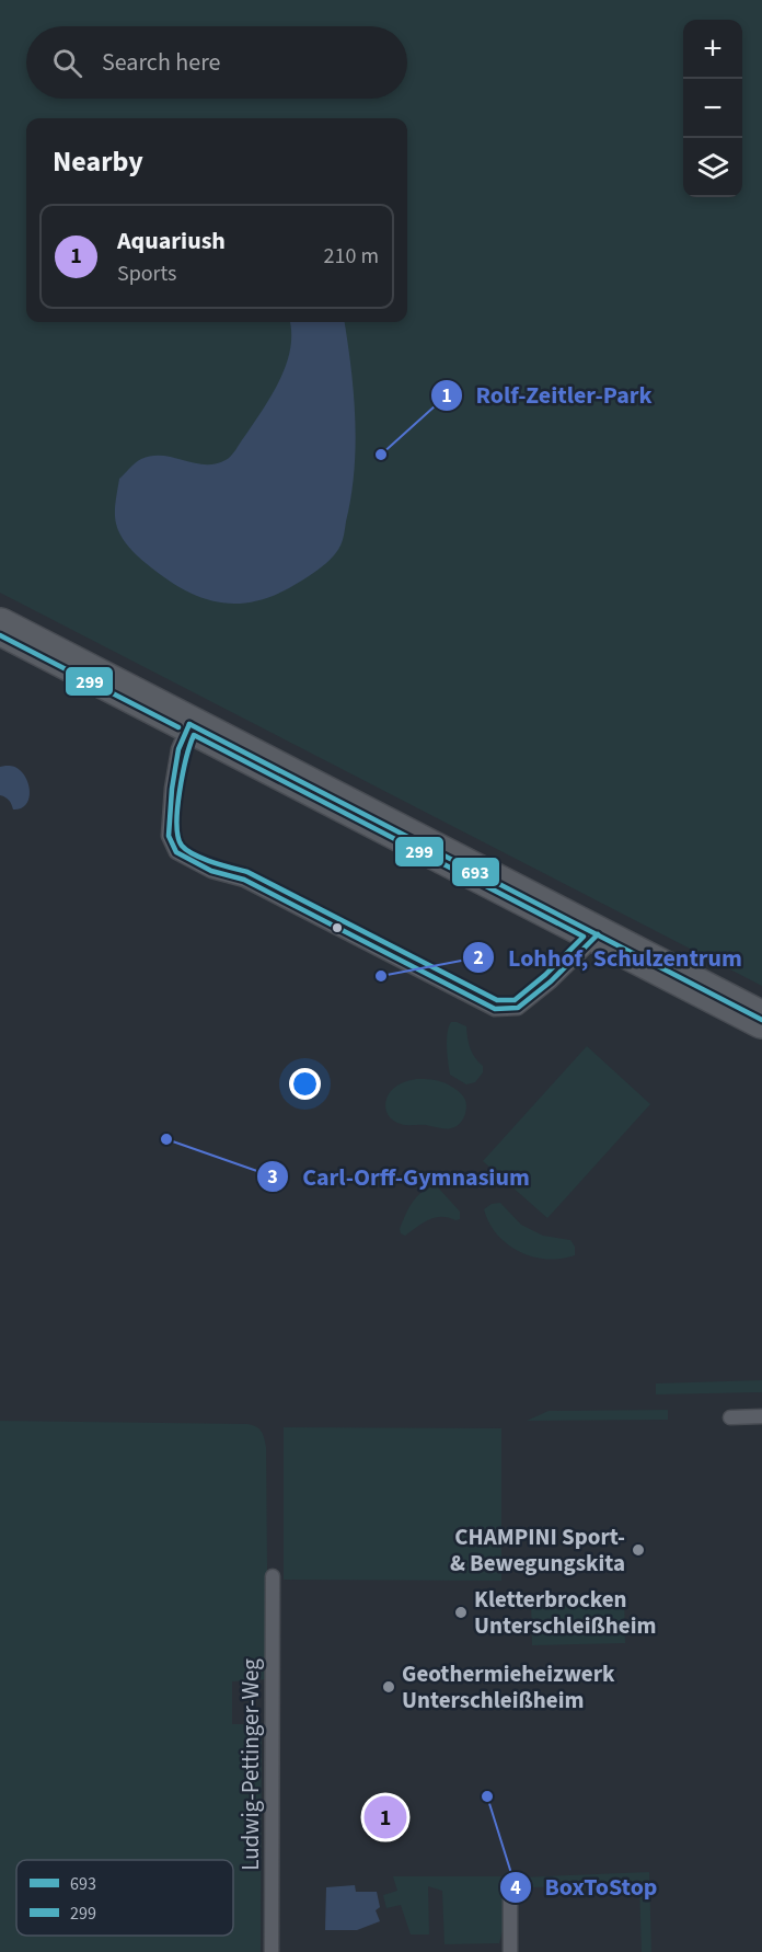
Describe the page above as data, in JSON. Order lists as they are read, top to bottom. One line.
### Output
{"streets":{"lane":["Ludwig-Pettinger-Weg"]},"places":["Rolf-Zeitler-Park","Lohhof, Schulzentrum","Carl-Orff-Gymnasium","CHAMPINI Sport- & Bewegungskita","Kletterbrocken Unterschleißheim","Geothermieheizwerk Unterschleißheim","BoxToStop"],"lines":["transit line 299","transit line 693"],"legend":["693","299"],"page":{"map_buttons":["+","−"],"search":"Search here","heading":"Nearby","list":[{"mark":"1","name":"Aquariush","note":"Sports","value":"210 m"}],"pins":"1"}}
